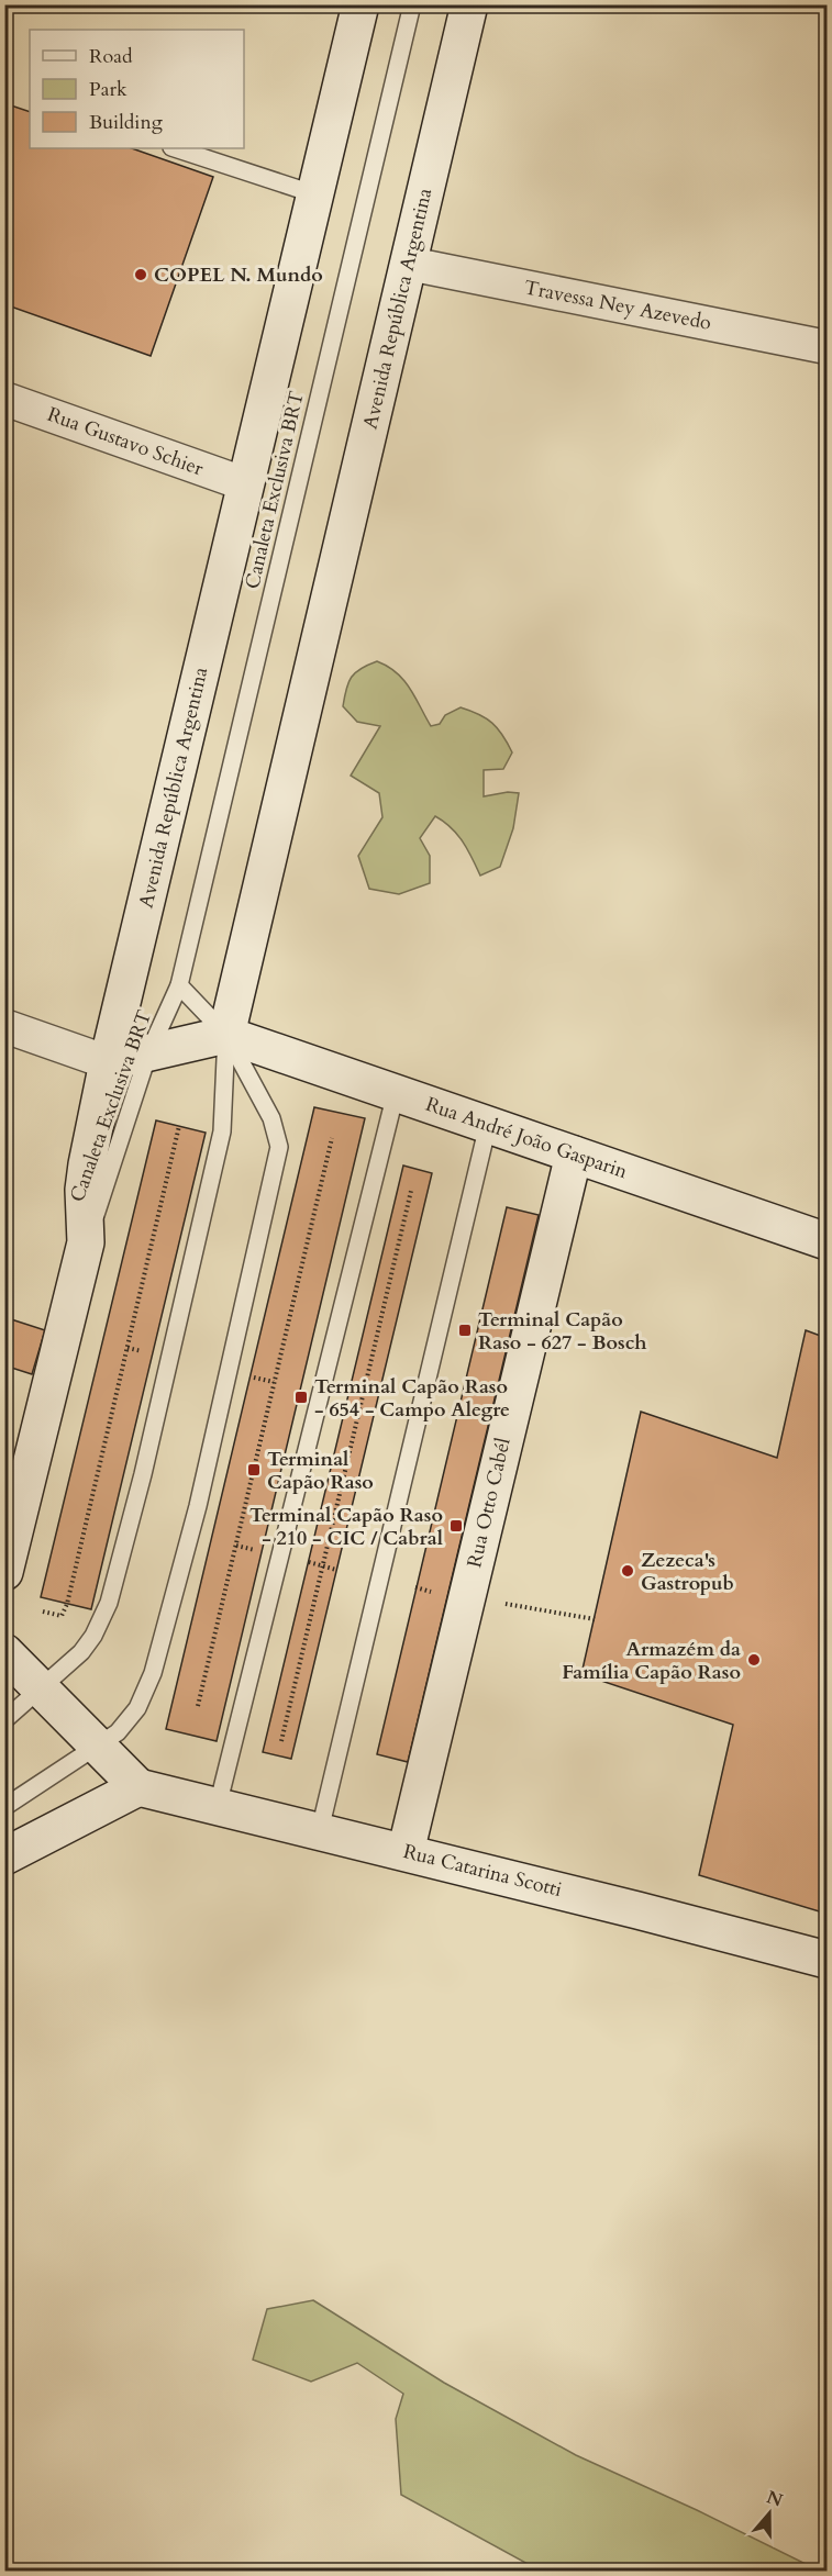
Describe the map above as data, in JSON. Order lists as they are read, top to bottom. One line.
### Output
{"streets":{"street":["Travessa Ney Azevedo","Avenida República Argentina","Rua Gustavo Schier","Rua André João Gasparin","Rua Otto Cabél","Rua Catarina Scotti"],"lane":["Canaleta Exclusiva BRT"]},"crossings":[["Travessa Ney Azevedo","Avenida República Argentina"],["Avenida República Argentina","Rua Gustavo Schier"],["Avenida República Argentina","Canaleta Exclusiva BRT"],["Avenida República Argentina","Rua André João Gasparin"],["Rua André João Gasparin","Rua Otto Cabél"],["Rua Otto Cabél","Rua Catarina Scotti"]],"places":{"other":["COPEL N. Mundo","Zezeca's Gastropub","Armazém da Família Capão Raso"],"transit":["Terminal Capão Raso - 627 - Bosch","Terminal Capão Raso - 654 - Campo Alegre","Terminal Capão Raso","Terminal Capão Raso - 210 - CIC / Cabral"]},"legend":["Road","Park","Building"],"north":"top"}
